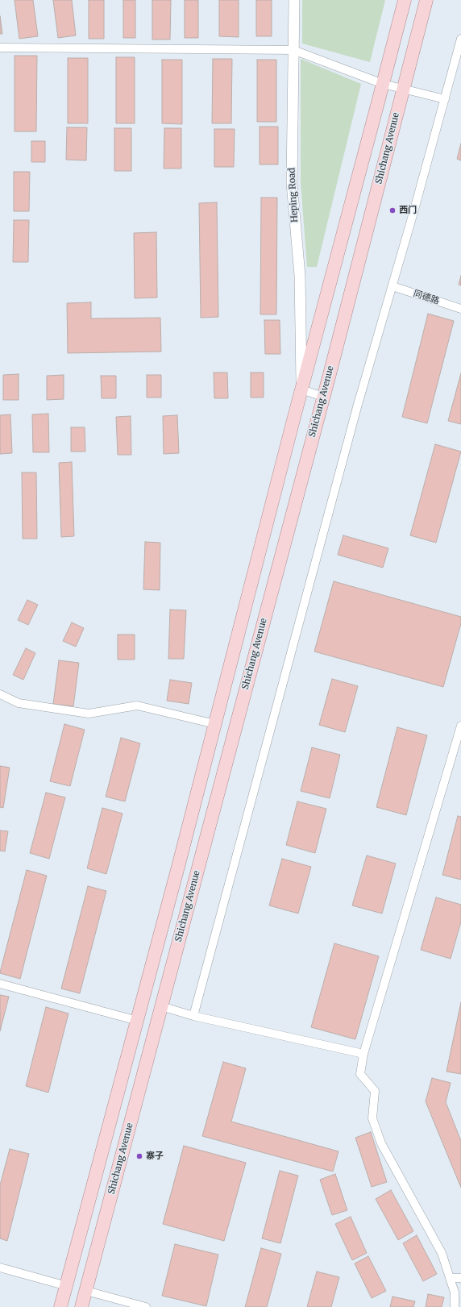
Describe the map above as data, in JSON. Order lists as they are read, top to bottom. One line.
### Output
{"streets":{"main road":["Shichang Avenue"],"street":["Heping Road","同德路"]},"places":["西门","寨子"]}
